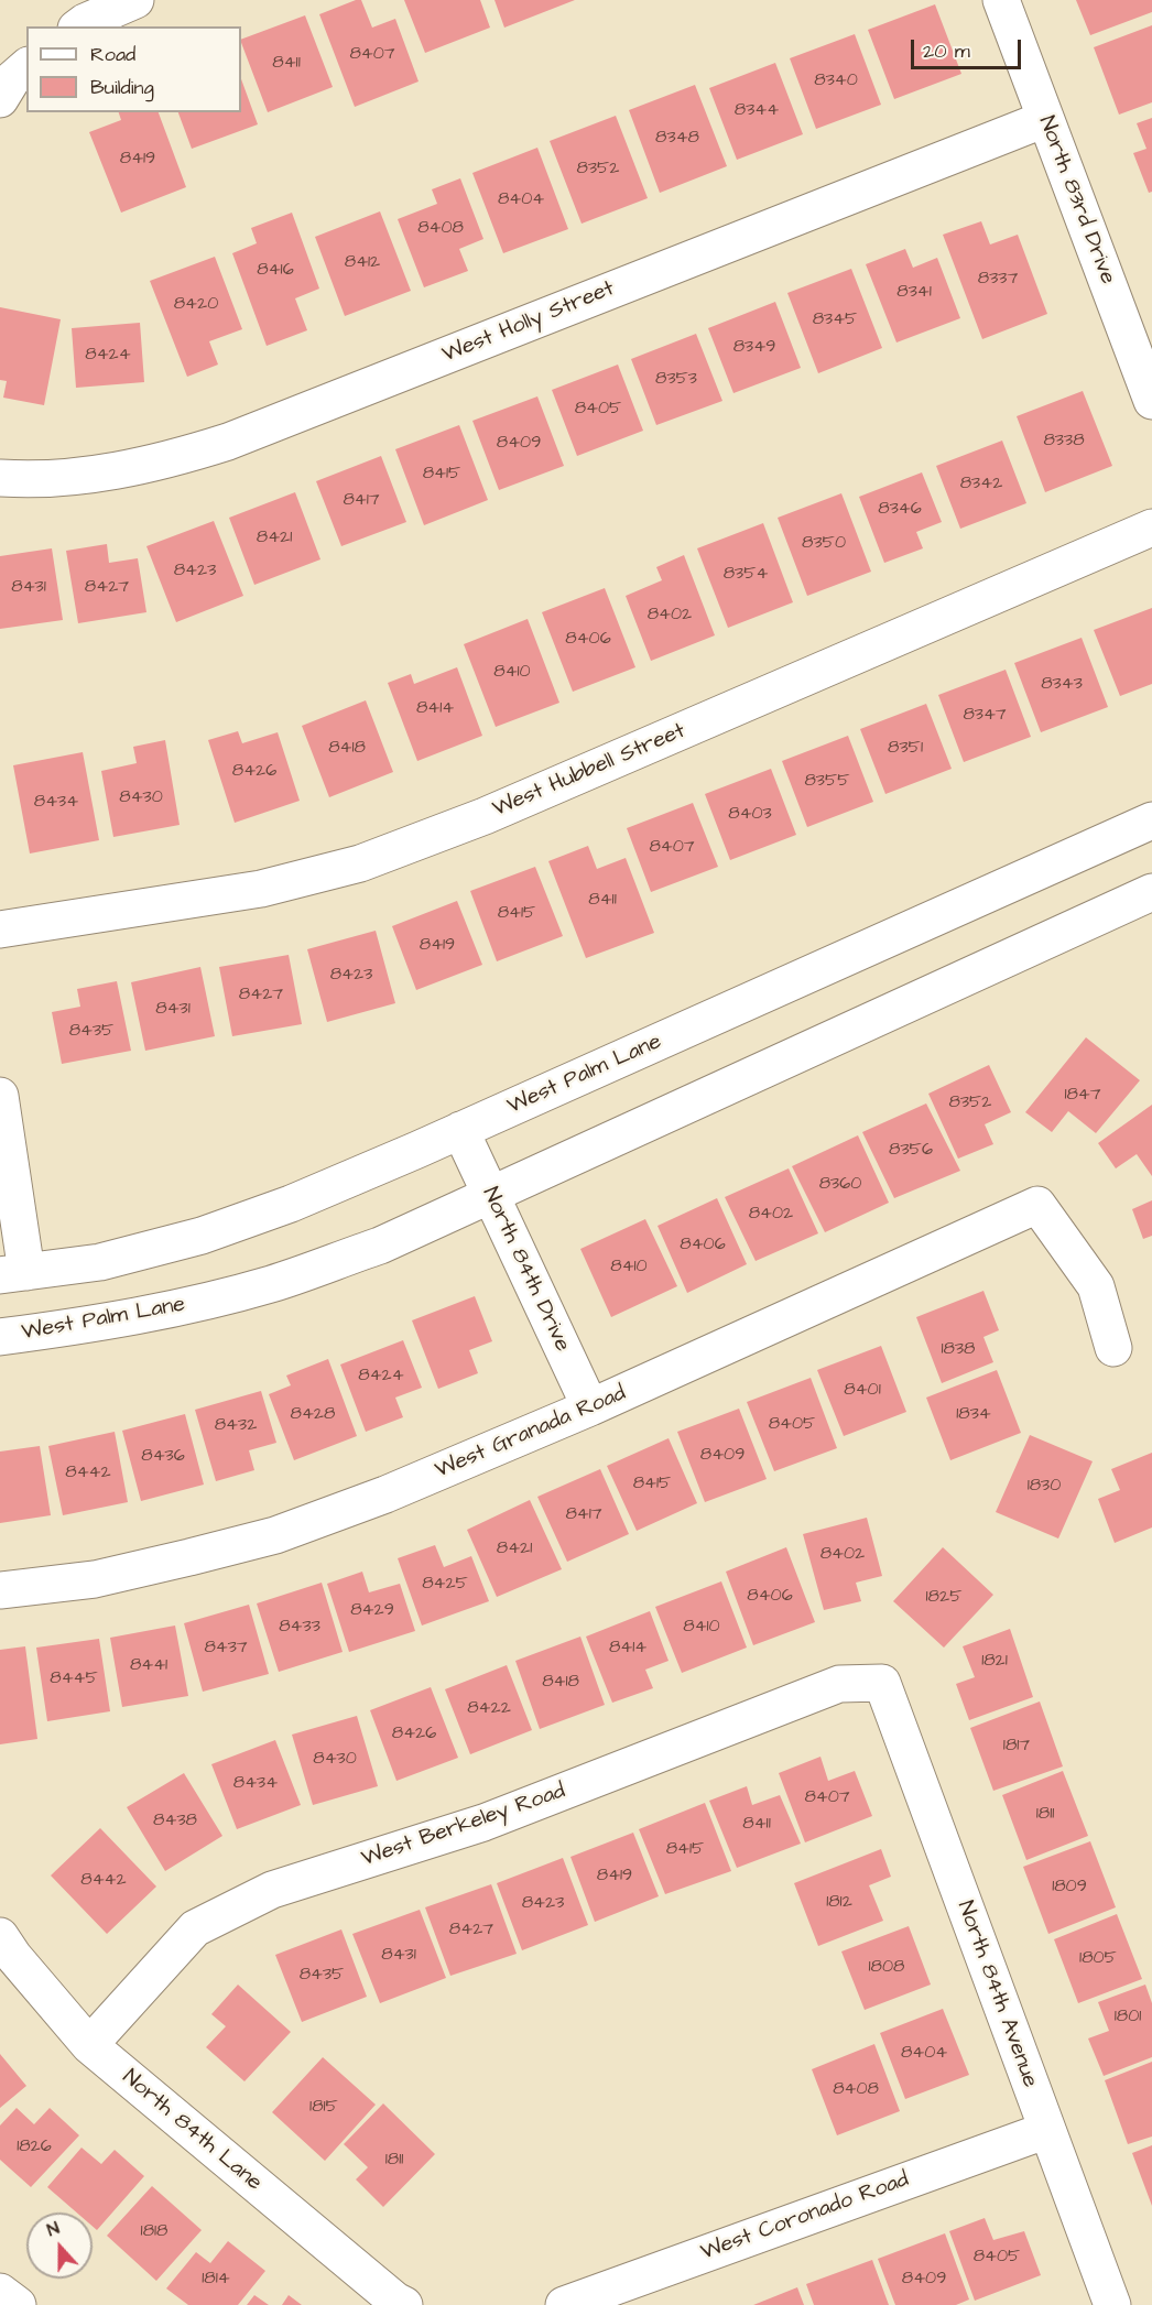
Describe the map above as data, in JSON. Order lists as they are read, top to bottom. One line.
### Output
{"streets":{"street":["North 83rd Drive","West Holly Street","West Hubbell Street","West Palm Lane","North 84th Drive","West Granada Road","West Berkeley Road","North 84th Avenue","North 84th Lane","West Coronado Road"]},"crossings":[["North 83rd Drive","West Holly Street"],["West Palm Lane","North 84th Drive"],["North 84th Drive","West Granada Road"],["West Berkeley Road","North 84th Avenue"],["West Berkeley Road","North 84th Lane"],["North 84th Avenue","West Coronado Road"]],"house_numbers":["8407","8411","8340","8344","8348","8419","8352","8404","8408","8412","8416","8337","8341","8420","8345","8349","8424","8353","8405","8338","8409","8415","8342","8417","8346","8421","8350","8423","8354","8431","8427","8402","8406","8410","8343","8414","8347","8418","8351","8426","8355","8430","8434","8403","8407","8411","8415","8419","8423","8427","8431","8435","1847","8352","8356","8360","8402","8406","8410","1838","8424","8401","8428","1834","8405","8432","8409","8436","8442","8415","1830","8417","8421","8402","8425","8406","1825","8429","8433","8410","8437","8414","1821","8441","8445","8418","8422","8426","1817","8430","8434","8407","1811","8438","8411","8415","8419","8442","1809","1812","8423","8427","8431","1805","1808","8435","1801","8404","8408","1815","1826","1811","1818","8405","1814","8409"],"legend":["Road","Building"],"scale_bar":"20 m","north":"top"}
